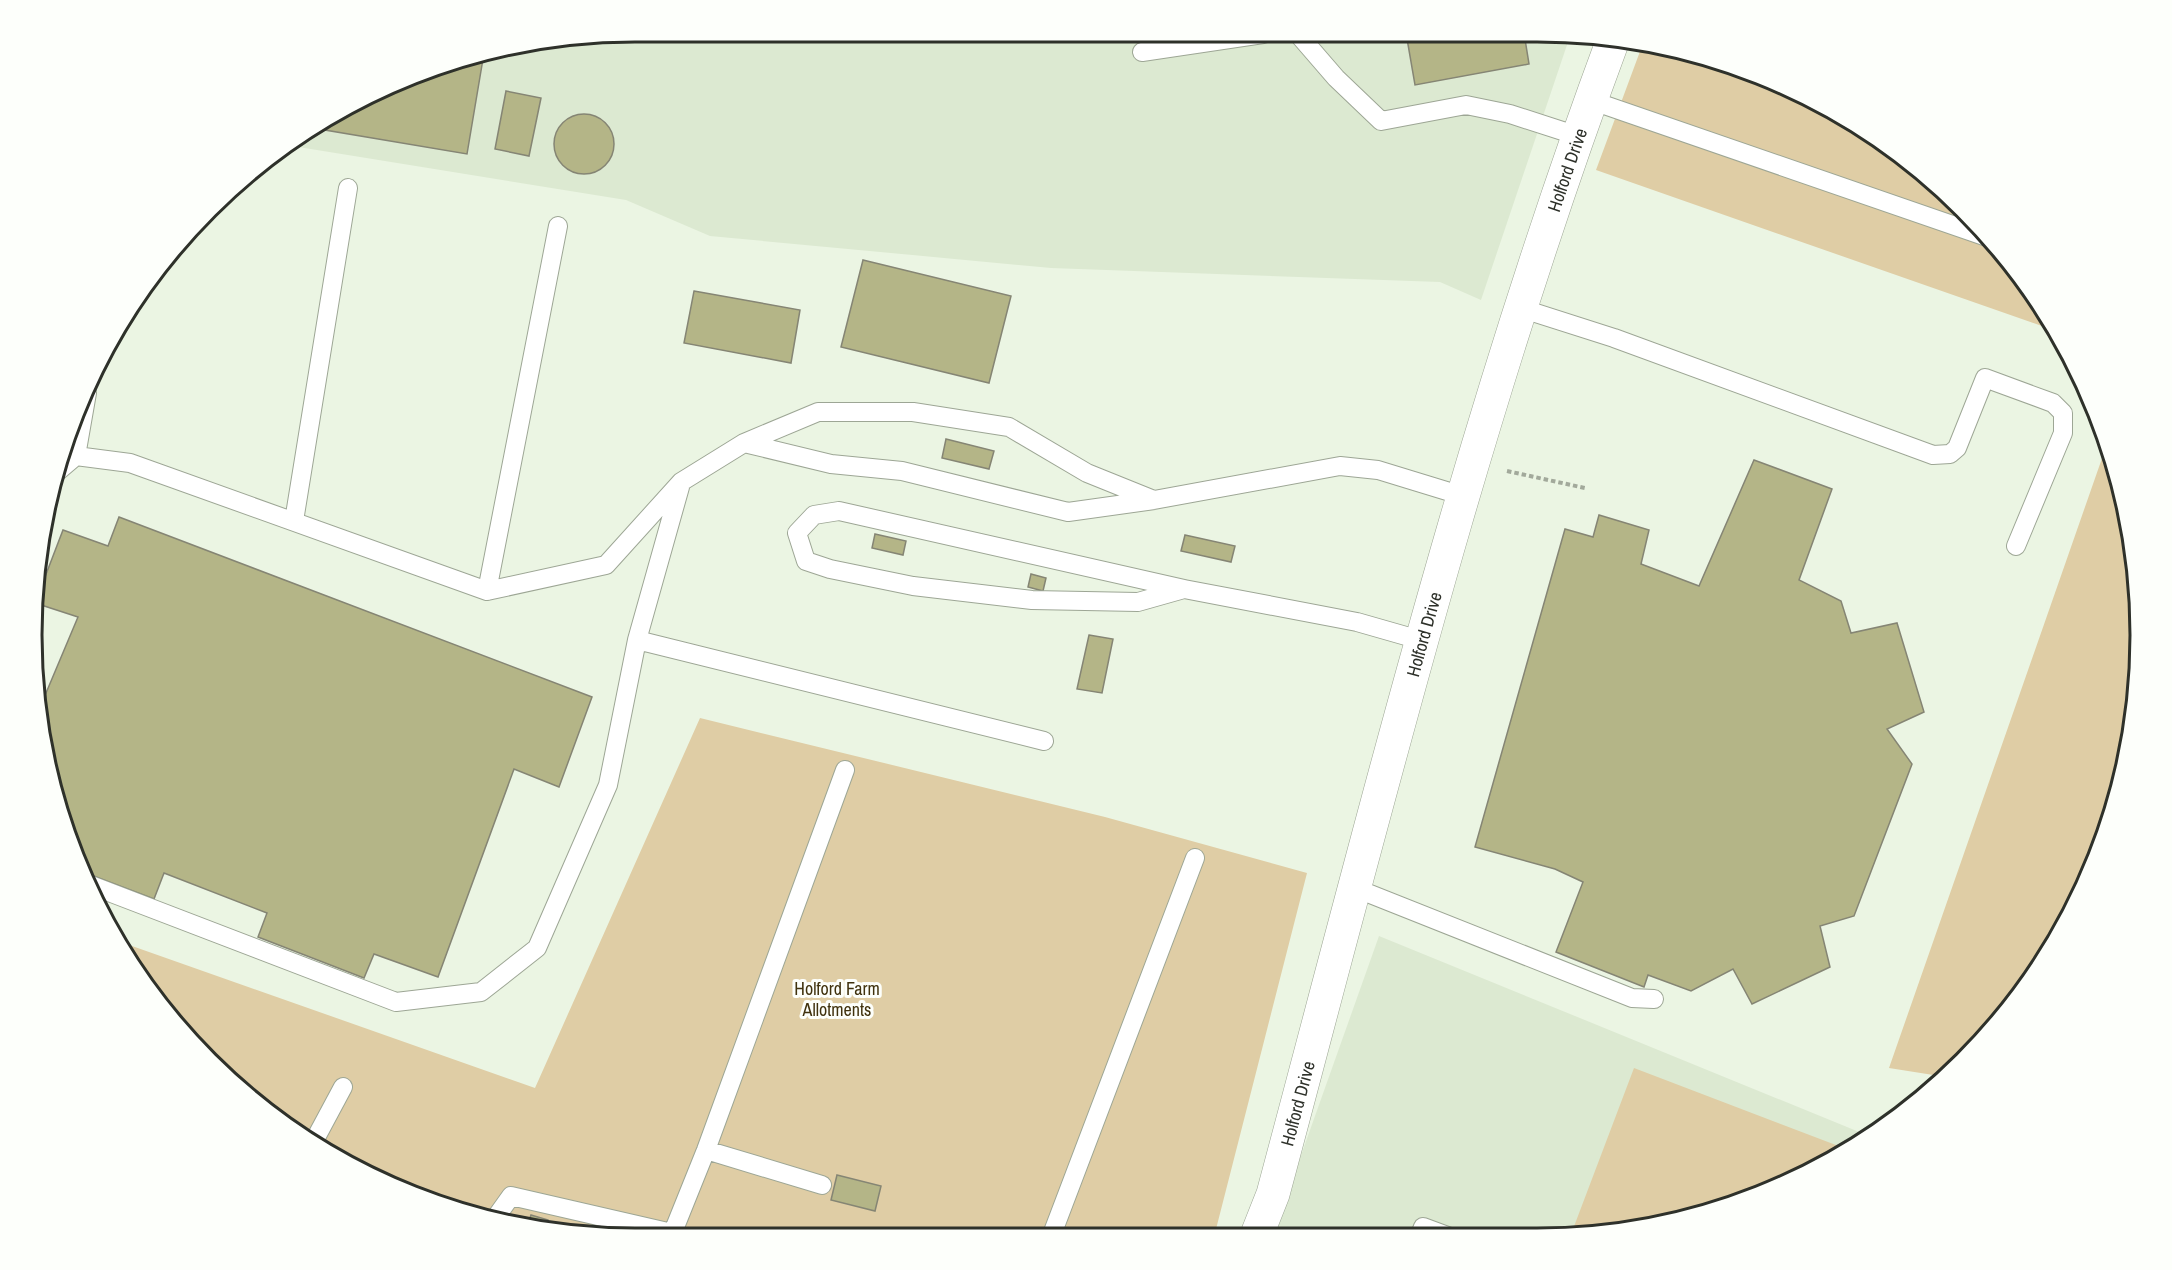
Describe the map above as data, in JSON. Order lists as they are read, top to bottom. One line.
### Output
{"streets":{"street":["Holford Drive"]},"parks":["Holford Farm Allotments"]}
